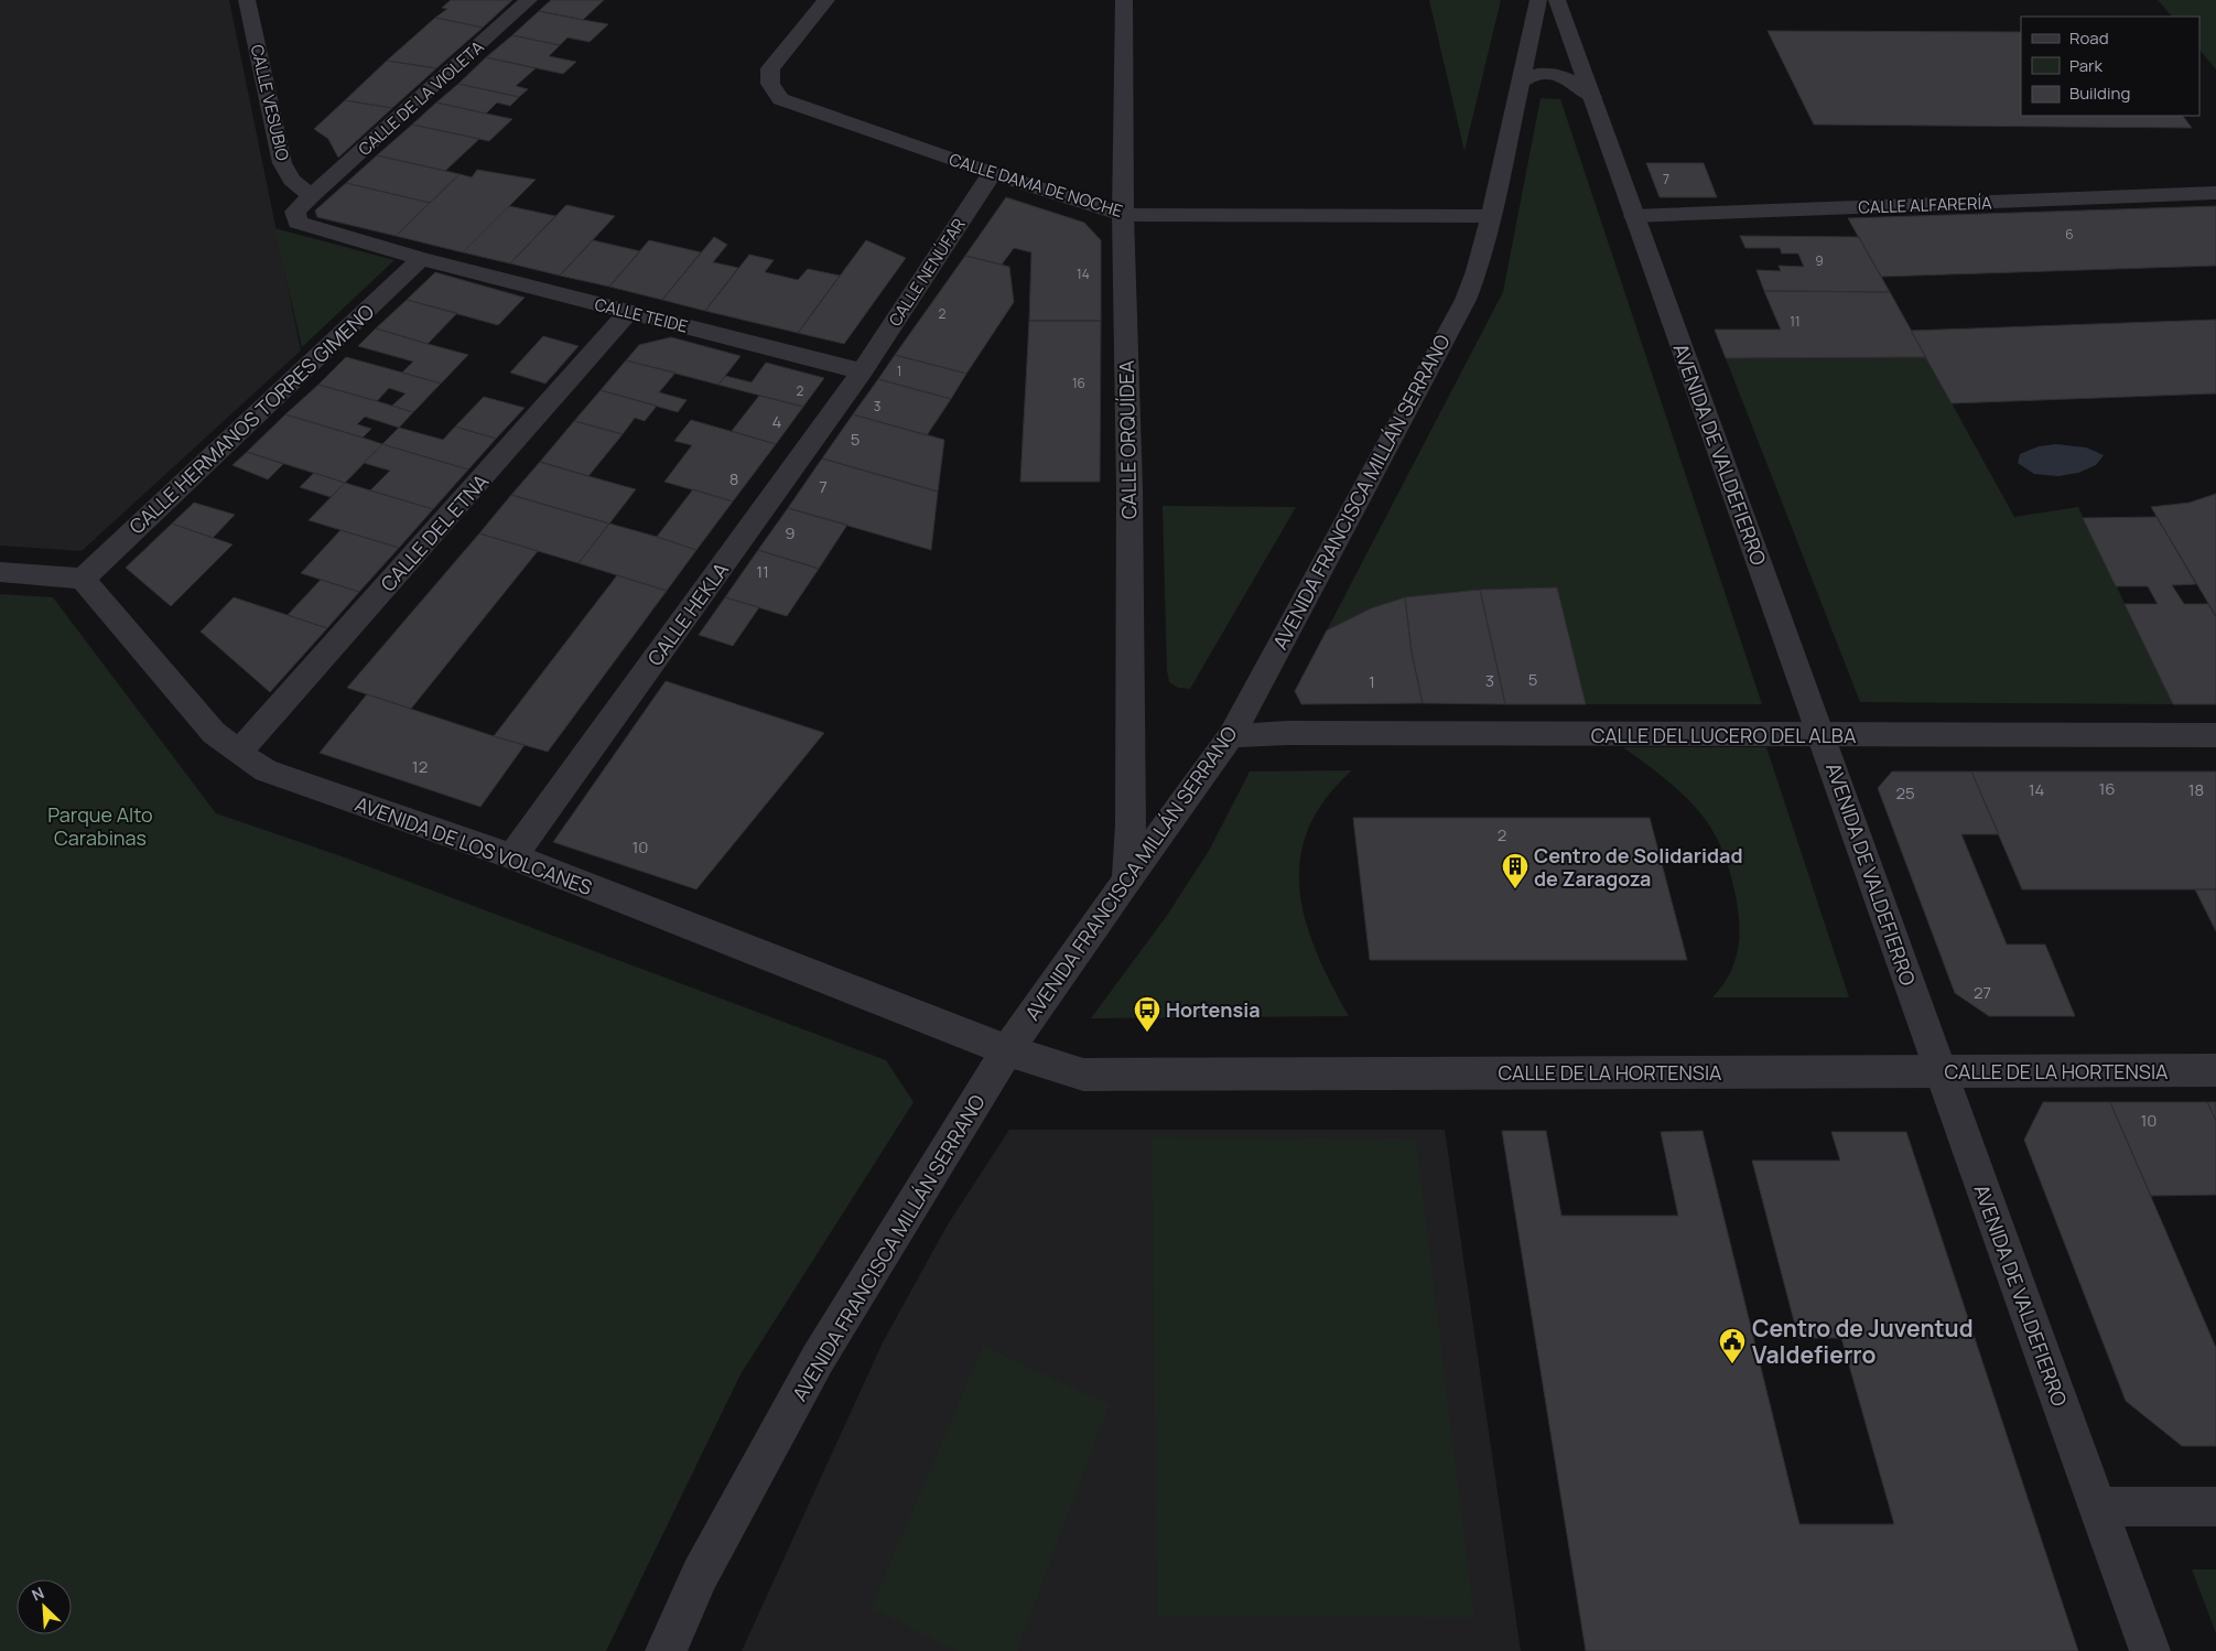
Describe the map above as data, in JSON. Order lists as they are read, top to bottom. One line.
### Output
{"streets":{"street":["CALLE DE LA VIOLETA","CALLE VESUBIO","CALLE DAMA DE NOCHE","CALLE ALFARERÍA","CALLE NENÚFAR","CALLE TEIDE","CALLE HERMANOS TORRES GIMENO","CALLE ORQUÍDEA","AVENIDA DE VALDEFIERRO","AVENIDA FRANCISCA MILLÁN SERRANO","CALLE DEL ETNA","CALLE HEKLA","CALLE DEL LUCERO DEL ALBA","AVENIDA DE LOS VOLCANES","CALLE DE LA HORTENSIA"]},"crossings":[["CALLE DE LA VIOLETA","CALLE VESUBIO"],["CALLE DE LA VIOLETA","CALLE TEIDE"],["CALLE DE LA VIOLETA","CALLE HERMANOS TORRES GIMENO"],["CALLE DAMA DE NOCHE","CALLE NENÚFAR"],["CALLE DAMA DE NOCHE","CALLE ORQUÍDEA"],["CALLE DAMA DE NOCHE","AVENIDA FRANCISCA MILLÁN SERRANO"],["CALLE ALFARERÍA","AVENIDA DE VALDEFIERRO"],["CALLE NENÚFAR","CALLE TEIDE"],["CALLE NENÚFAR","CALLE HEKLA"],["CALLE TEIDE","CALLE HERMANOS TORRES GIMENO"],["CALLE TEIDE","CALLE DEL ETNA"],["CALLE TEIDE","CALLE HEKLA"],["CALLE HERMANOS TORRES GIMENO","AVENIDA DE LOS VOLCANES"],["CALLE ORQUÍDEA","AVENIDA FRANCISCA MILLÁN SERRANO"],["AVENIDA DE VALDEFIERRO","CALLE DEL LUCERO DEL ALBA"],["AVENIDA DE VALDEFIERRO","CALLE DE LA HORTENSIA"],["AVENIDA FRANCISCA MILLÁN SERRANO","CALLE DEL LUCERO DEL ALBA"],["AVENIDA FRANCISCA MILLÁN SERRANO","AVENIDA DE LOS VOLCANES"],["AVENIDA FRANCISCA MILLÁN SERRANO","CALLE DE LA HORTENSIA"],["CALLE DEL ETNA","AVENIDA DE LOS VOLCANES"],["CALLE HEKLA","AVENIDA DE LOS VOLCANES"],["AVENIDA DE LOS VOLCANES","CALLE DE LA HORTENSIA"]],"parks":["Parque Alto Carabinas"],"places":{"building":["Centro de Solidaridad de Zaragoza"],"bus stop":["Hortensia"],"public building":["Centro de Juventud Valdefierro"]},"house_numbers":["7","6","9","14","2","11","1","16","2","3","4","5","8","7","9","11","5","3","1","12","16","14","18","25","2","10","27","10"],"legend":["Road","Park","Building"],"north":"top left"}
